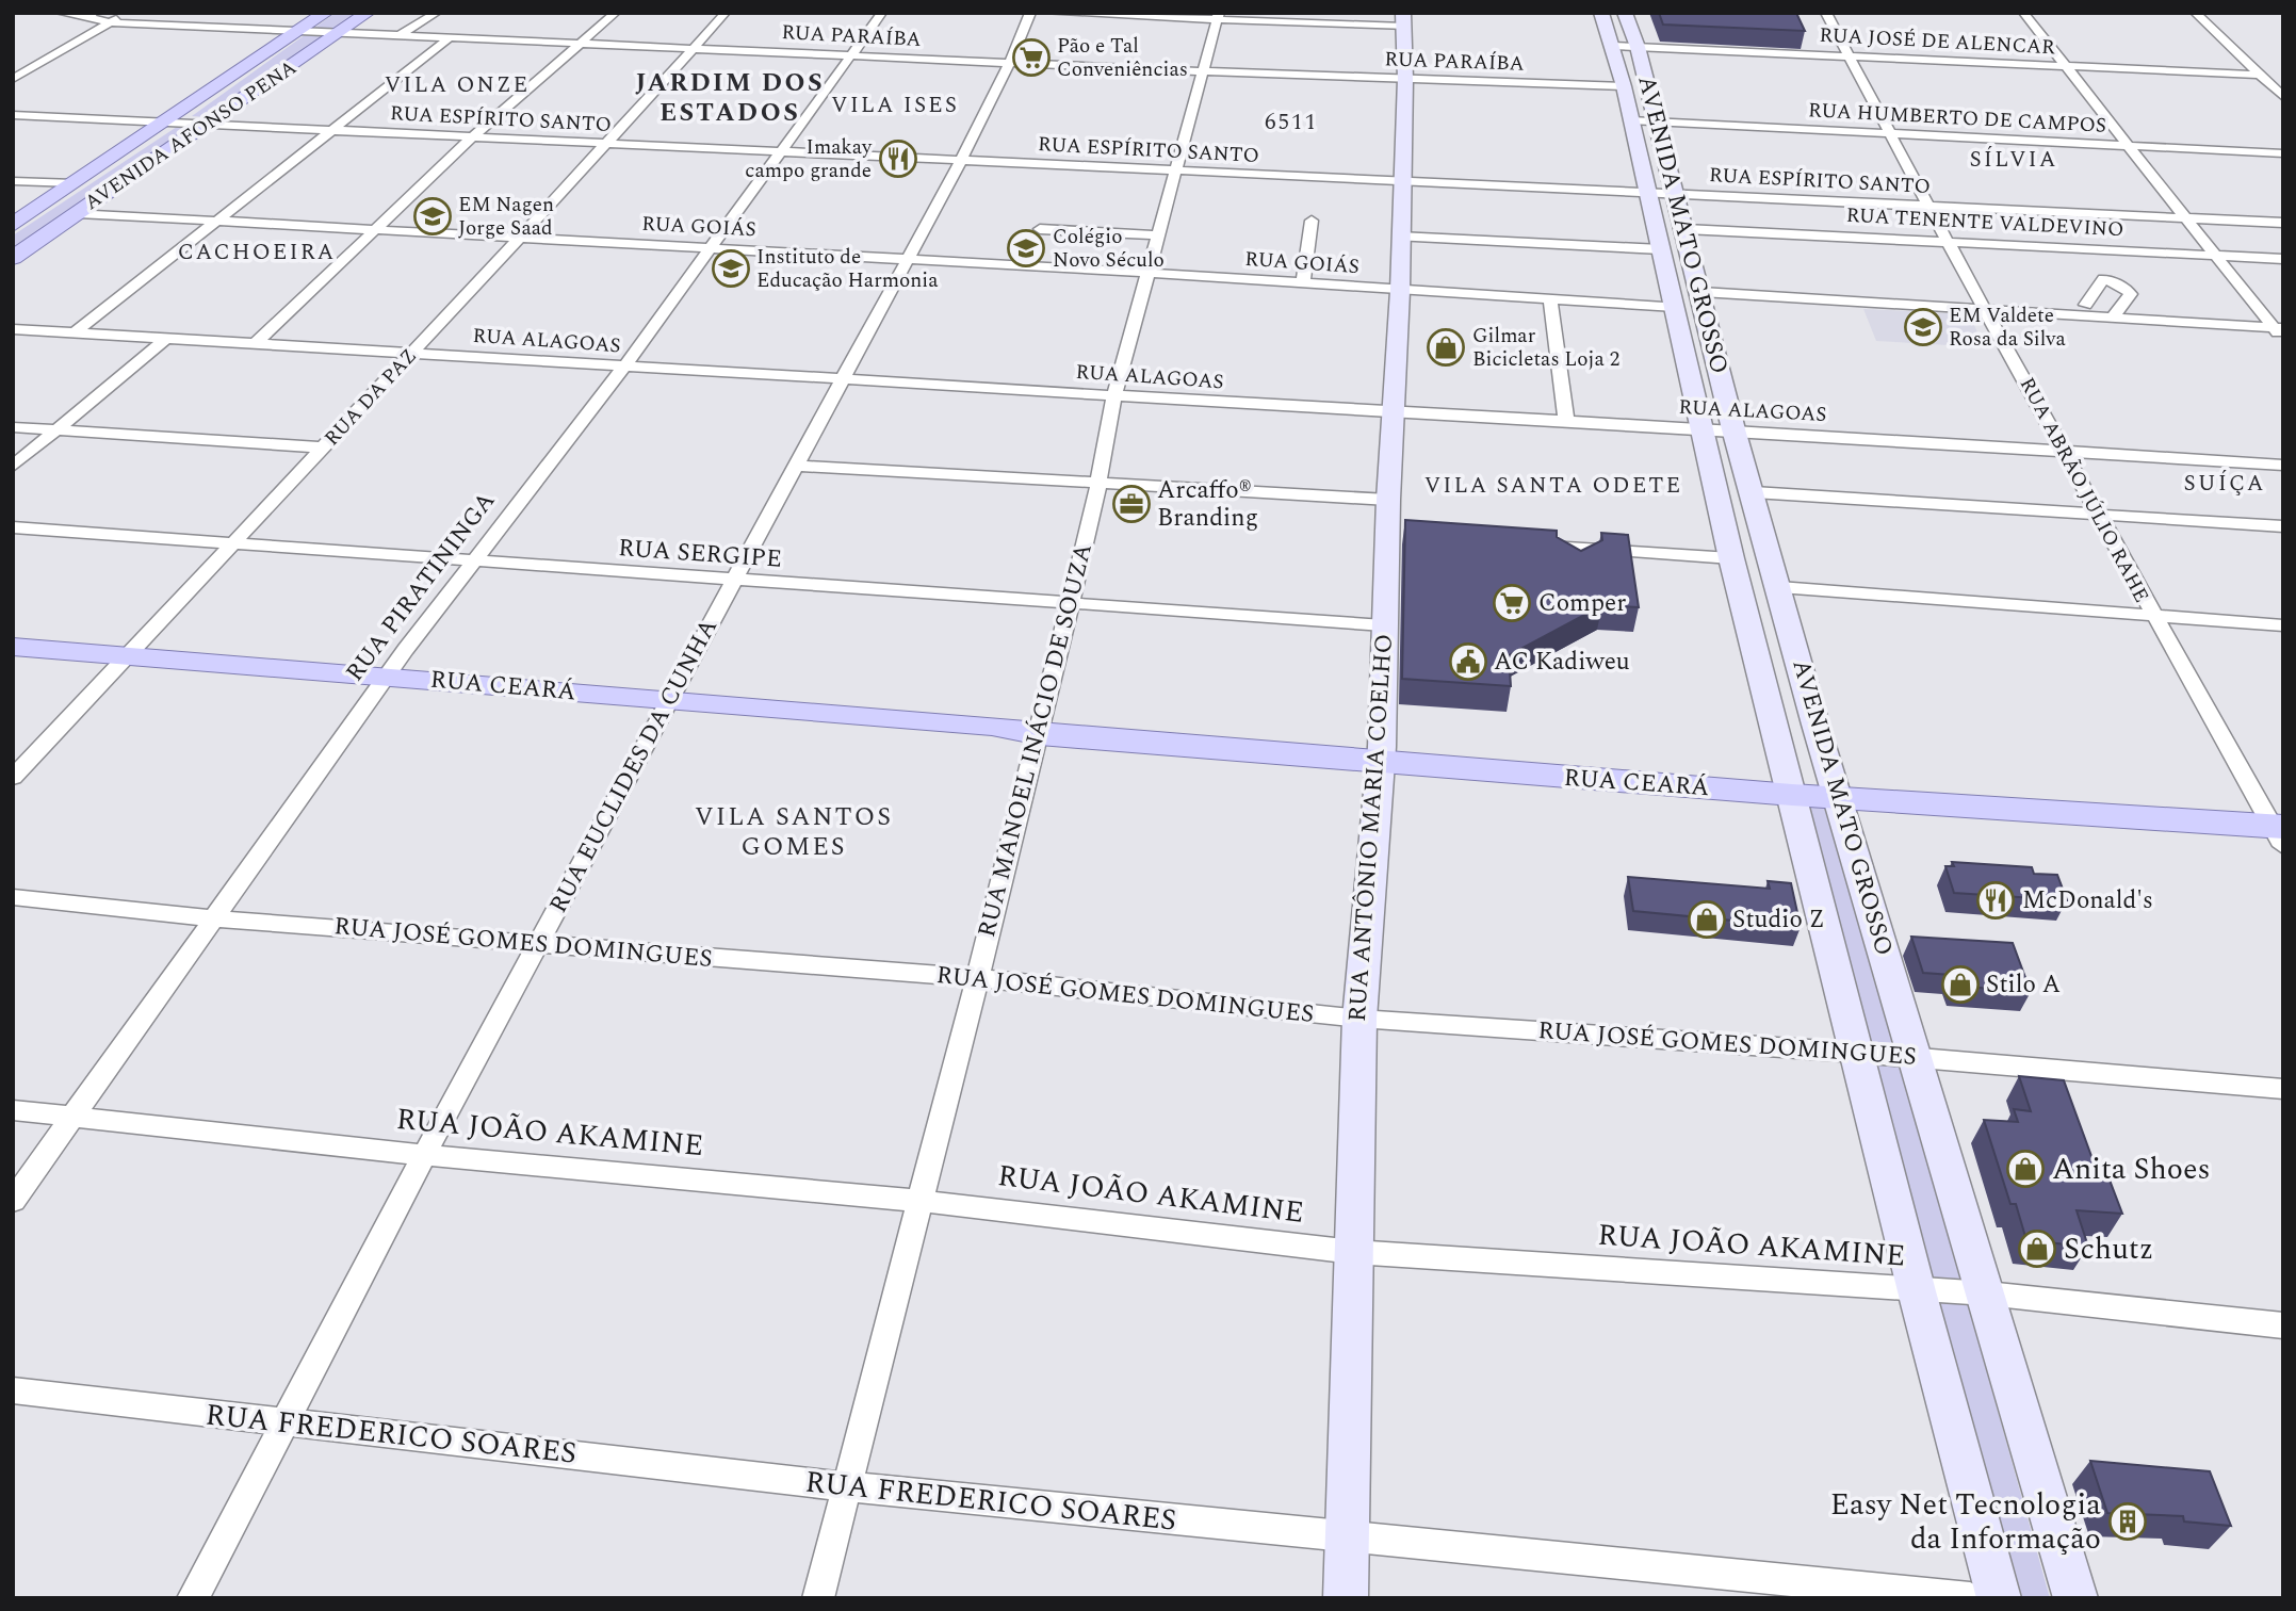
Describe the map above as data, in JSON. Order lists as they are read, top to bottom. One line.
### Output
{"streets":{"main road":["AVENIDA AFONSO PENA","AVENIDA MATO GROSSO","RUA CEARÁ","RUA ANTÔNIO MARIA COELHO"],"street":["RUA PARAÍBA","RUA JOSÉ DE ALENCAR","RUA HUMBERTO DE CAMPOS","RUA ESPÍRITO SANTO","RUA TENENTE VALDEVINO","RUA GOIÁS","RUA ALAGOAS","RUA DA PAZ","RUA ABRÃO JÚLIO RAHE","RUA SERGIPE","RUA PIRATININGA","RUA MANOEL INÁCIO DE SOUZA","RUA EUCLIDES DA CUNHA","RUA JOSÉ GOMES DOMINGUES","RUA JOÃO AKAMINE","RUA FREDERICO SOARES"]},"crossings":[["RUA PARAÍBA","AVENIDA AFONSO PENA"],["RUA PARAÍBA","AVENIDA MATO GROSSO"],["RUA PARAÍBA","RUA DA PAZ"],["RUA PARAÍBA","RUA PIRATININGA"],["RUA PARAÍBA","RUA MANOEL INÁCIO DE SOUZA"],["RUA PARAÍBA","RUA EUCLIDES DA CUNHA"],["RUA PARAÍBA","RUA ANTÔNIO MARIA COELHO"],["RUA JOSÉ DE ALENCAR","AVENIDA MATO GROSSO"],["RUA JOSÉ DE ALENCAR","RUA ABRÃO JÚLIO RAHE"],["RUA HUMBERTO DE CAMPOS","AVENIDA MATO GROSSO"],["RUA HUMBERTO DE CAMPOS","RUA ABRÃO JÚLIO RAHE"],["RUA ESPÍRITO SANTO","AVENIDA AFONSO PENA"],["RUA ESPÍRITO SANTO","AVENIDA MATO GROSSO"],["RUA ESPÍRITO SANTO","RUA DA PAZ"],["RUA ESPÍRITO SANTO","RUA ABRÃO JÚLIO RAHE"],["RUA ESPÍRITO SANTO","RUA PIRATININGA"],["RUA ESPÍRITO SANTO","RUA MANOEL INÁCIO DE SOUZA"],["RUA ESPÍRITO SANTO","RUA EUCLIDES DA CUNHA"],["RUA ESPÍRITO SANTO","RUA ANTÔNIO MARIA COELHO"],["AVENIDA AFONSO PENA","RUA GOIÁS"],["RUA TENENTE VALDEVINO","AVENIDA MATO GROSSO"],["RUA TENENTE VALDEVINO","RUA ABRÃO JÚLIO RAHE"],["AVENIDA MATO GROSSO","RUA GOIÁS"],["AVENIDA MATO GROSSO","RUA ALAGOAS"],["AVENIDA MATO GROSSO","RUA CEARÁ"],["AVENIDA MATO GROSSO","RUA JOSÉ GOMES DOMINGUES"],["AVENIDA MATO GROSSO","RUA JOÃO AKAMINE"],["RUA GOIÁS","RUA DA PAZ"],["RUA GOIÁS","RUA PIRATININGA"],["RUA GOIÁS","RUA MANOEL INÁCIO DE SOUZA"],["RUA GOIÁS","RUA EUCLIDES DA CUNHA"],["RUA GOIÁS","RUA ANTÔNIO MARIA COELHO"],["RUA ALAGOAS","RUA DA PAZ"],["RUA ALAGOAS","RUA ABRÃO JÚLIO RAHE"],["RUA ALAGOAS","RUA PIRATININGA"],["RUA ALAGOAS","RUA MANOEL INÁCIO DE SOUZA"],["RUA ALAGOAS","RUA EUCLIDES DA CUNHA"],["RUA ALAGOAS","RUA ANTÔNIO MARIA COELHO"],["RUA DA PAZ","RUA SERGIPE"],["RUA DA PAZ","RUA CEARÁ"],["RUA ABRÃO JÚLIO RAHE","RUA CEARÁ"],["RUA SERGIPE","RUA PIRATININGA"],["RUA SERGIPE","RUA MANOEL INÁCIO DE SOUZA"],["RUA SERGIPE","RUA EUCLIDES DA CUNHA"],["RUA SERGIPE","RUA ANTÔNIO MARIA COELHO"],["RUA PIRATININGA","RUA CEARÁ"],["RUA PIRATININGA","RUA JOSÉ GOMES DOMINGUES"],["RUA PIRATININGA","RUA JOÃO AKAMINE"],["RUA CEARÁ","RUA MANOEL INÁCIO DE SOUZA"],["RUA CEARÁ","RUA EUCLIDES DA CUNHA"],["RUA CEARÁ","RUA ANTÔNIO MARIA COELHO"],["RUA MANOEL INÁCIO DE SOUZA","RUA JOSÉ GOMES DOMINGUES"],["RUA MANOEL INÁCIO DE SOUZA","RUA JOÃO AKAMINE"],["RUA MANOEL INÁCIO DE SOUZA","RUA FREDERICO SOARES"],["RUA EUCLIDES DA CUNHA","RUA JOSÉ GOMES DOMINGUES"],["RUA EUCLIDES DA CUNHA","RUA JOÃO AKAMINE"],["RUA EUCLIDES DA CUNHA","RUA FREDERICO SOARES"],["RUA ANTÔNIO MARIA COELHO","RUA JOSÉ GOMES DOMINGUES"],["RUA ANTÔNIO MARIA COELHO","RUA JOÃO AKAMINE"],["RUA ANTÔNIO MARIA COELHO","RUA FREDERICO SOARES"]],"districts":["JARDIM DOS ESTADOS","VILA ONZE","VILA ISES","6511","SÍLVIA","CACHOEIRA","SUÍÇA","VILA SANTA ODETE","VILA SANTOS GOMES"],"places":{"supermarket":["Pão e Tal Conveniências","Comper"],"restaurant":["Imakay campo grande","McDonald's"],"school or university":["EM Nagen Jorge Saad","Colégio Novo Século","Instituto de Educação Harmonia","EM Valdete Rosa da Silva"],"shop":["Gilmar Bicicletas Loja 2","Studio Z","Stilo A","Anita Shoes","Schutz"],"office":["Arcaffo® Branding"],"public building":["AC Kadiweu"],"building":["Easy Net Tecnologia da Informação"]}}
